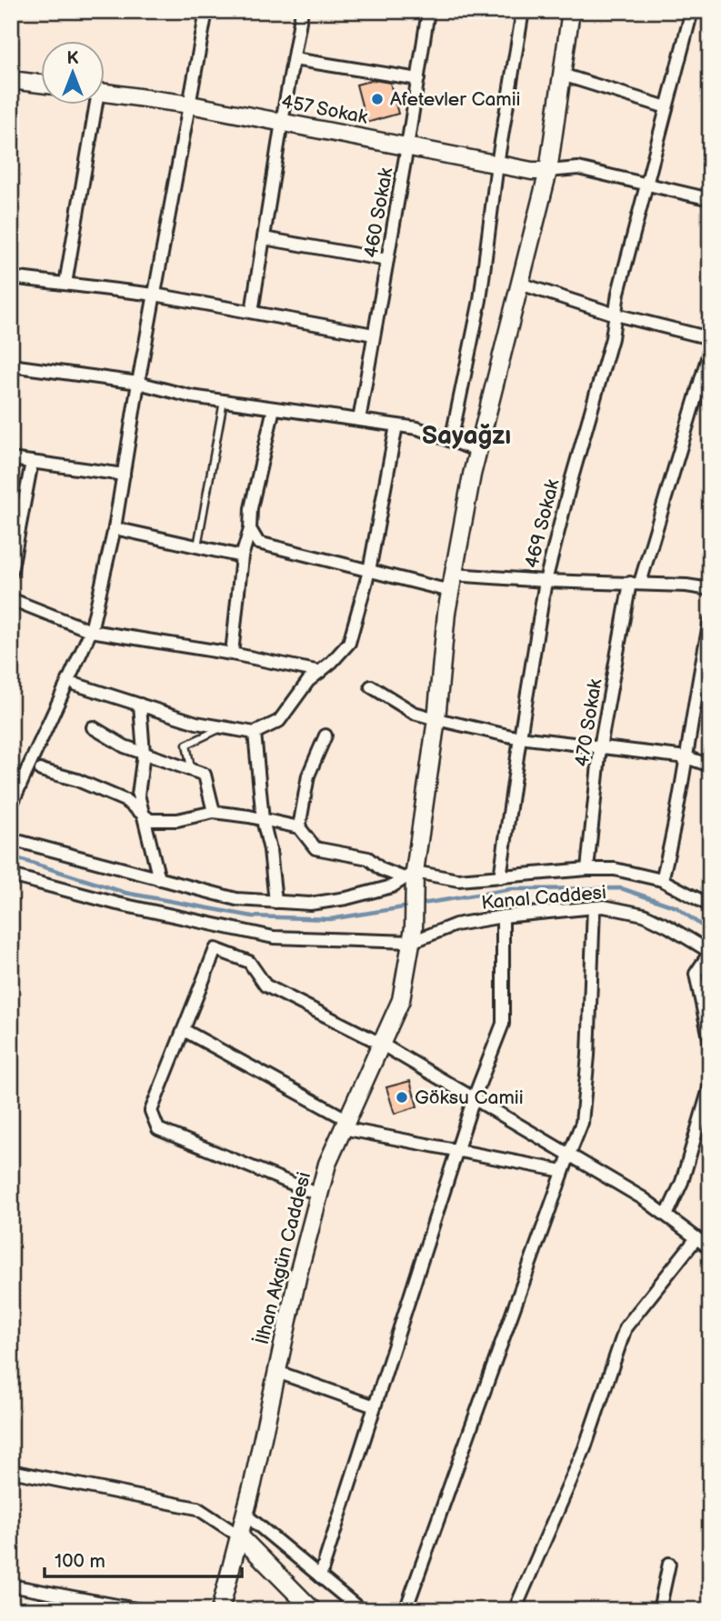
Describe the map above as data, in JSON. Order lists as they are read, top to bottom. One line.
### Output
{"streets":{"main road":["457 Sokak","İlhan Akgün Caddesi"],"street":["460 Sokak","469 Sokak","470 Sokak","Kanal Caddesi"]},"crossings":[["457 Sokak","460 Sokak"],["457 Sokak","İlhan Akgün Caddesi"],["Kanal Caddesi","İlhan Akgün Caddesi"]],"districts":["Sayağzı"],"places":["Afetevler Camii","Göksu Camii"],"scale_bar":"100 m","north":"top"}
